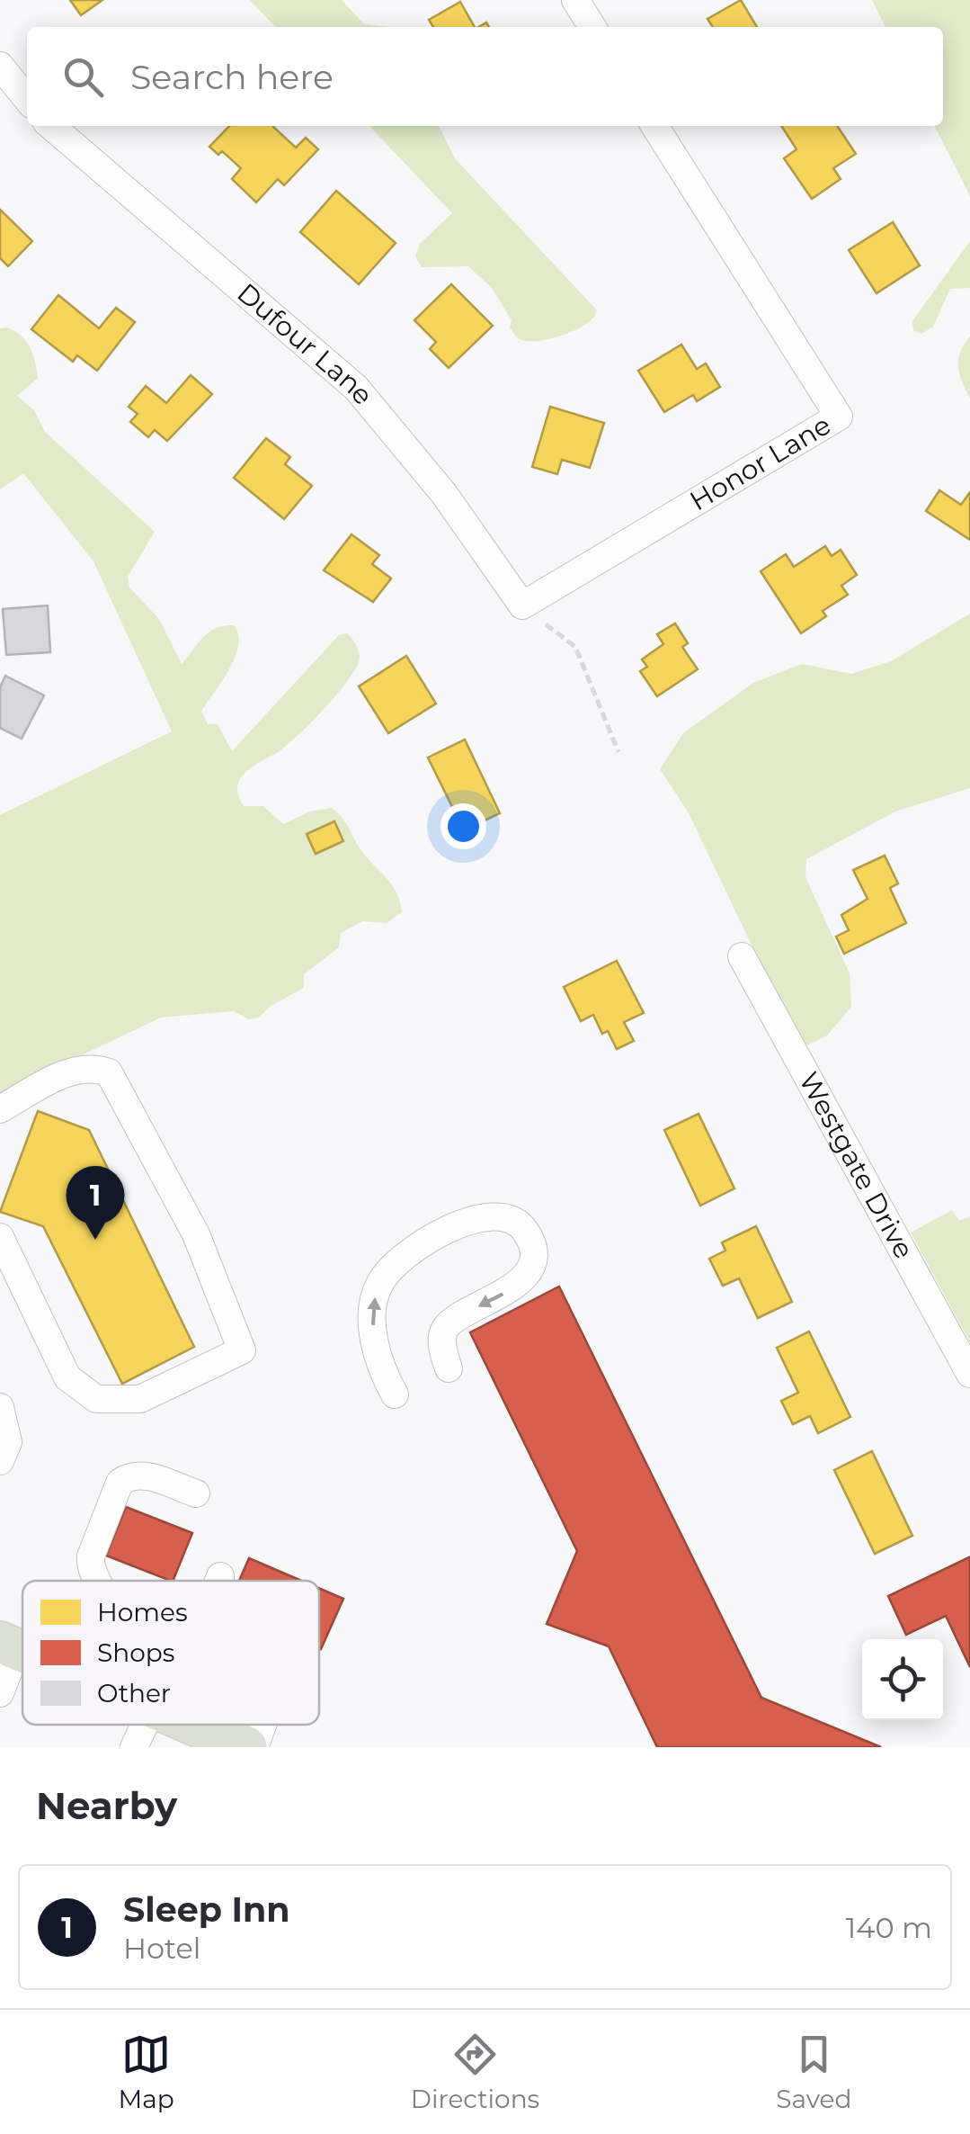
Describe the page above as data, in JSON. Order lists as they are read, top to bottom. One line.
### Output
{"streets":{"street":["Dufour Lane","Honor Lane","Westgate Drive"]},"crossings":[["Dufour Lane","Honor Lane"]],"legend":["Homes","Shops","Other"],"page":{"search":"Search here","pins":"1","heading":"Nearby","list":[{"mark":"1","name":"Sleep Inn","note":"Hotel","value":"140 m"}],"nav":["Map","Directions","Saved"]}}
